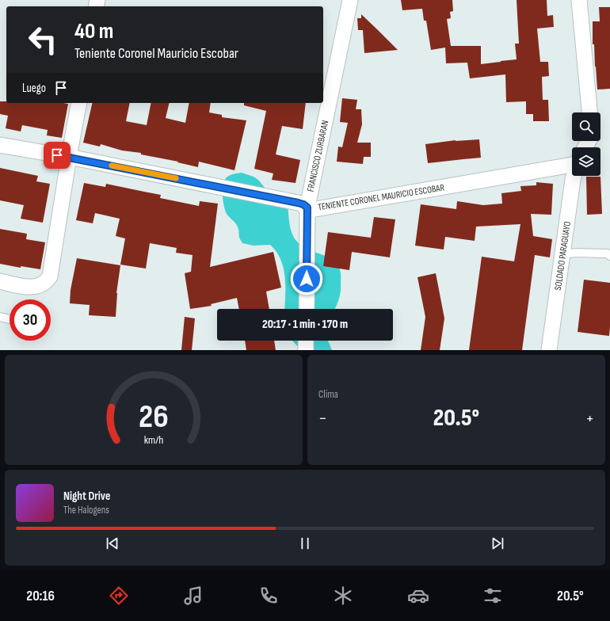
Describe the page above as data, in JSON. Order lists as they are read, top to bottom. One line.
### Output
{"streets":{"street":["FRANCISCO ZURBARAN","TENIENTE CORONEL MAURICIO ESCOBAR","SOLDADO PARAGUAYO"]},"crossings":[["FRANCISCO ZURBARAN","TENIENTE CORONEL MAURICIO ESCOBAR"]],"page":{"turn":["40 m","Teniente Coronel Mauricio Escobar"],"then":"Luego","limit":"30","trip":"20:17 · 1 min · 170 m","tile":"Clima","heat":["−","20.5°","+"],"song":["Night Drive","The Halogens"],"tabs":["20:16","20.5°"],"gauge":["26","km/h"]}}
